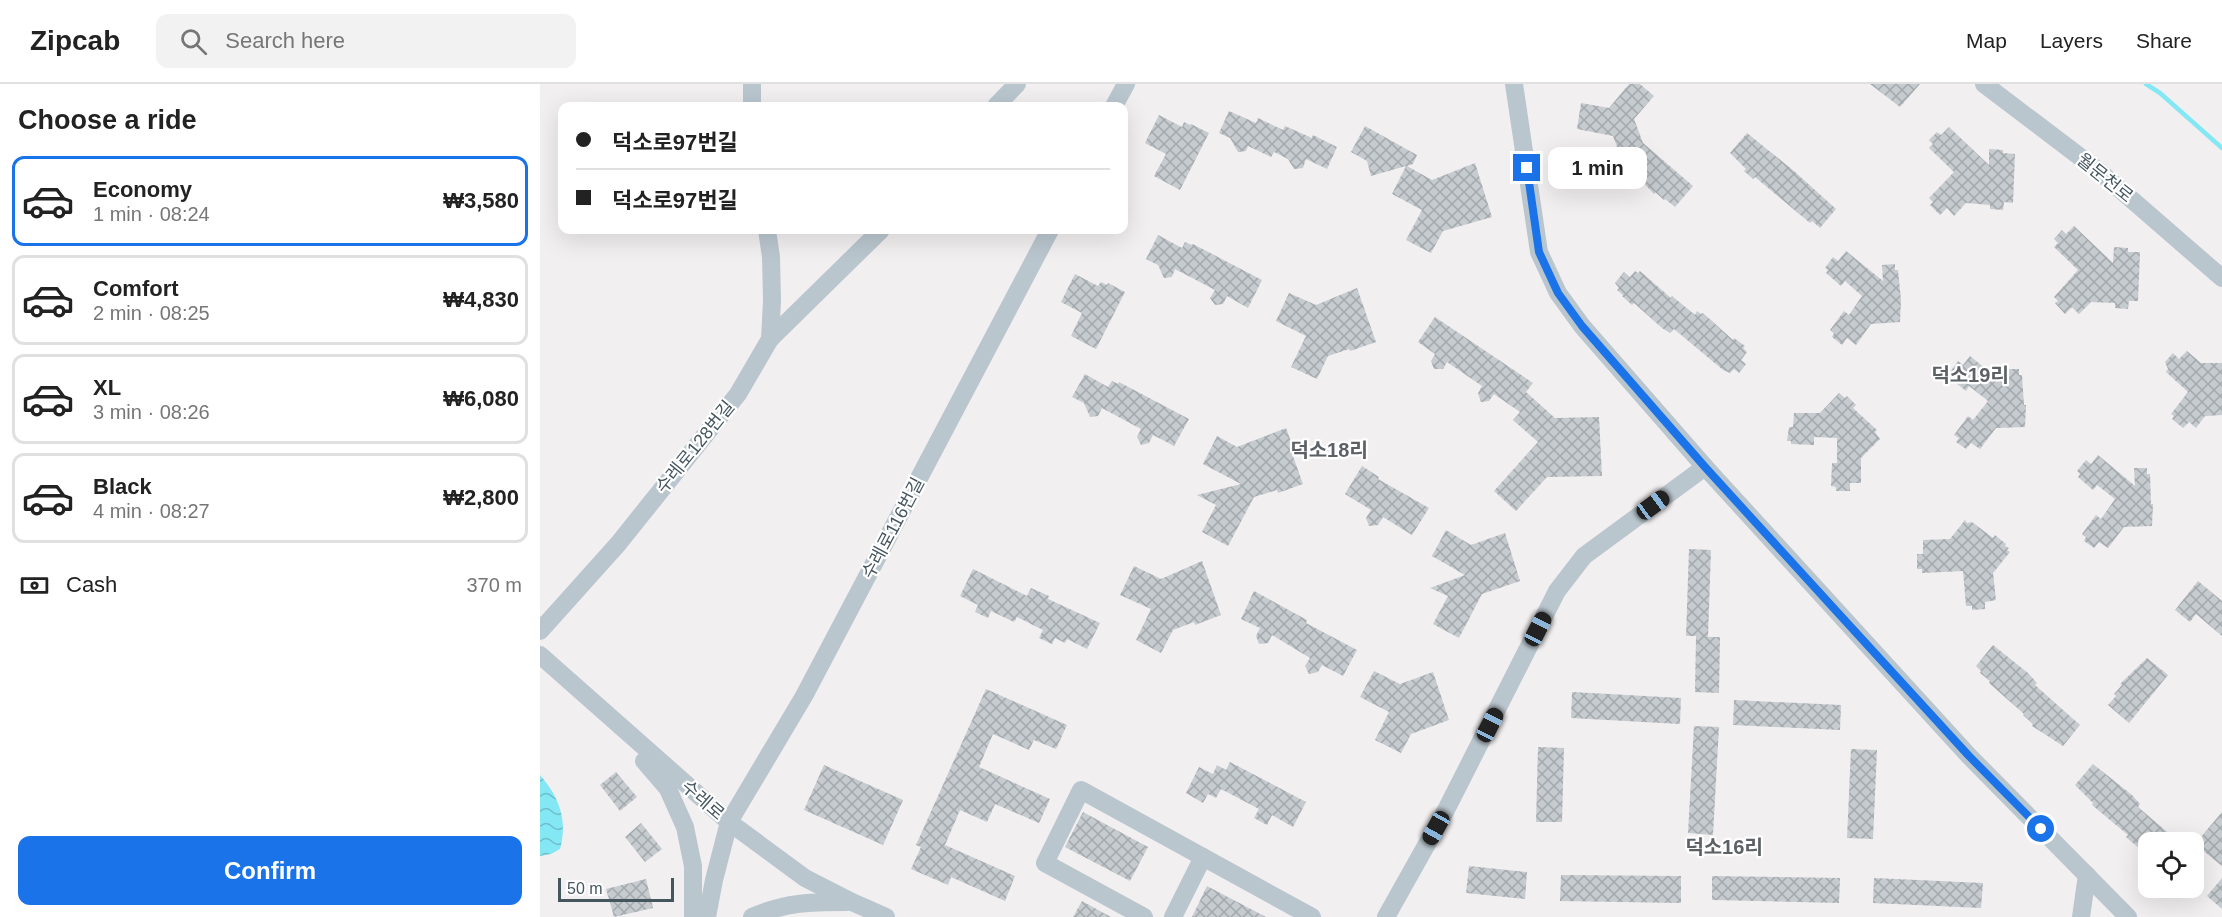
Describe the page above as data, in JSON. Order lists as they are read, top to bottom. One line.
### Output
{"streets":{"street":["월문천로","수레로128번길","수레로116번길","수레로"]},"crossings":[["수레로116번길","수레로"]],"districts":["덕소19리","덕소18리","덕소16리"],"scale_bar":"50 m","page":{"header":"Zipcab","search":"Search here","nav":["Map","Layers","Share"],"heading":"Choose a ride","banner":["덕소로97번길","덕소로97번길"],"bubble":"1 min","list":[{"name":"Economy","note":"1 min · 08:24","value":"₩3,580"},{"name":"Comfort","note":"2 min · 08:25","value":"₩4,830"},{"name":"XL","note":"3 min · 08:26","value":"₩6,080"},{"name":"Black","note":"4 min · 08:27","value":"₩2,800"}],"pay":["Cash","370 m"],"buttons":"Confirm","scale":"50 m"}}
